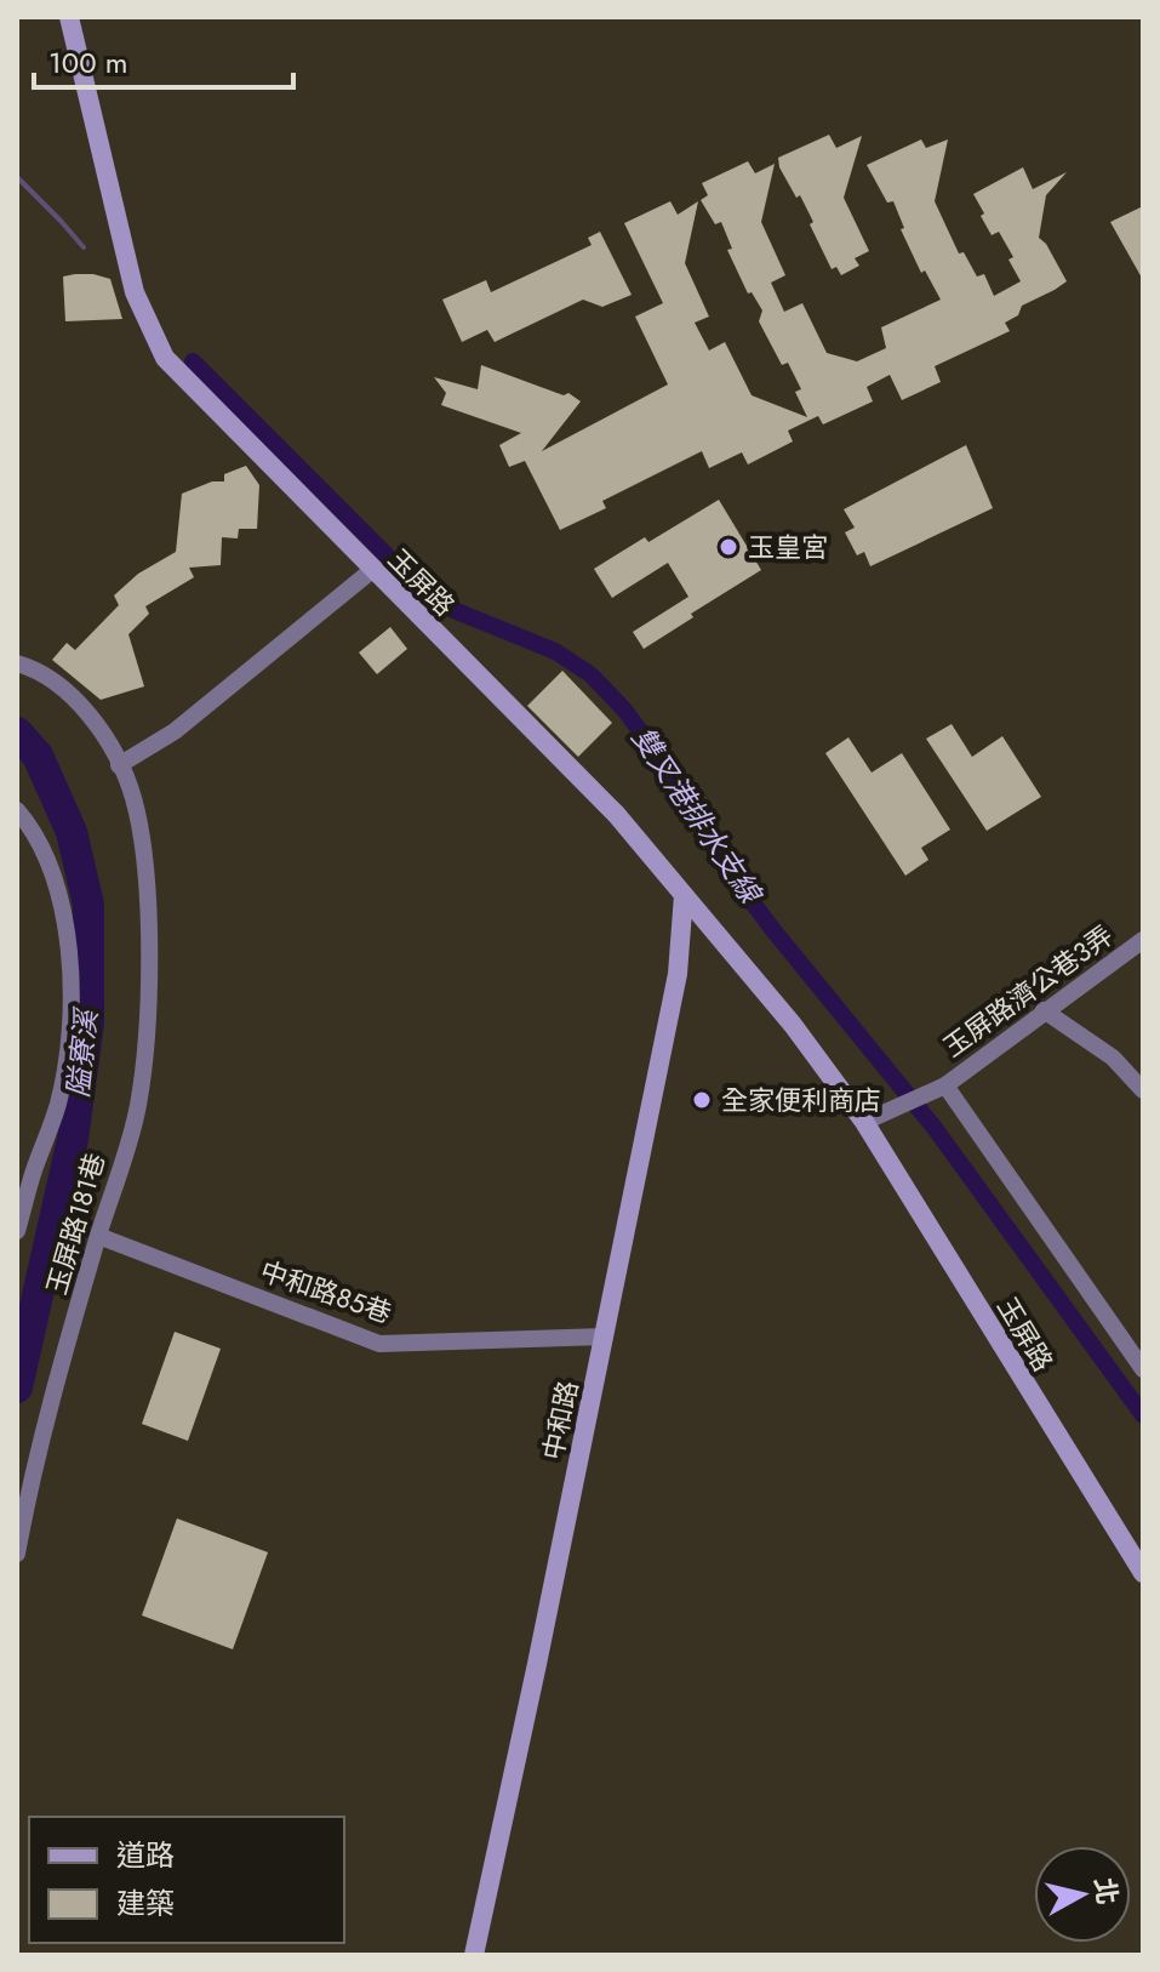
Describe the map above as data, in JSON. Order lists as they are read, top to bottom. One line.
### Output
{"streets":{"street":["玉屏路","玉屏路濟公巷3弄","玉屏路181巷","中和路85巷","中和路"]},"crossings":[["玉屏路","中和路"],["玉屏路181巷","中和路85巷"],["中和路85巷","中和路"]],"water":["雙叉港排水支線","隘寮溪"],"places":["玉皇宮","全家便利商店"],"legend":["道路","建築"],"scale_bar":"100 m","north":"right"}
